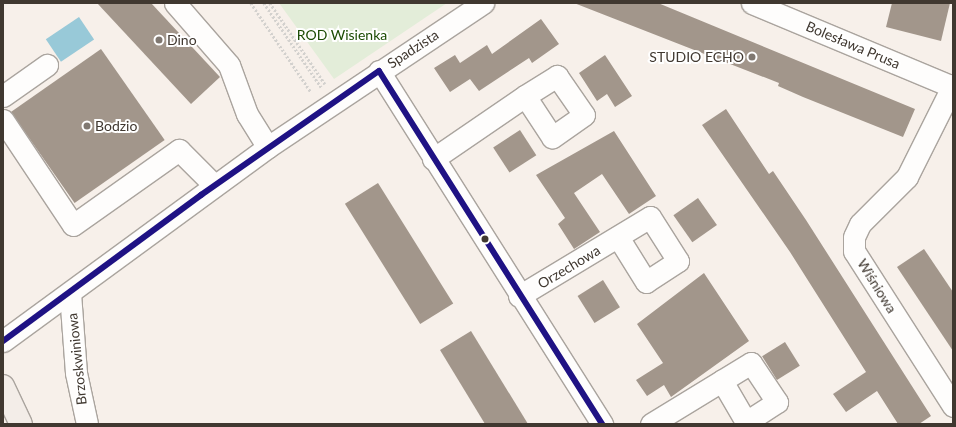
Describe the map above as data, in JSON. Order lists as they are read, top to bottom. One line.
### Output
{"streets":{"street":["Bolesława Prusa","Spadzista","Orzechowa","Wiśniowa","Brzoskwiniowa"]},"crossings":[["Bolesława Prusa","Wiśniowa"],["Spadzista","Brzoskwiniowa"]],"parks":["ROD Wisienka"],"places":["Dino","STUDIO ECHO","Bodzio"]}
